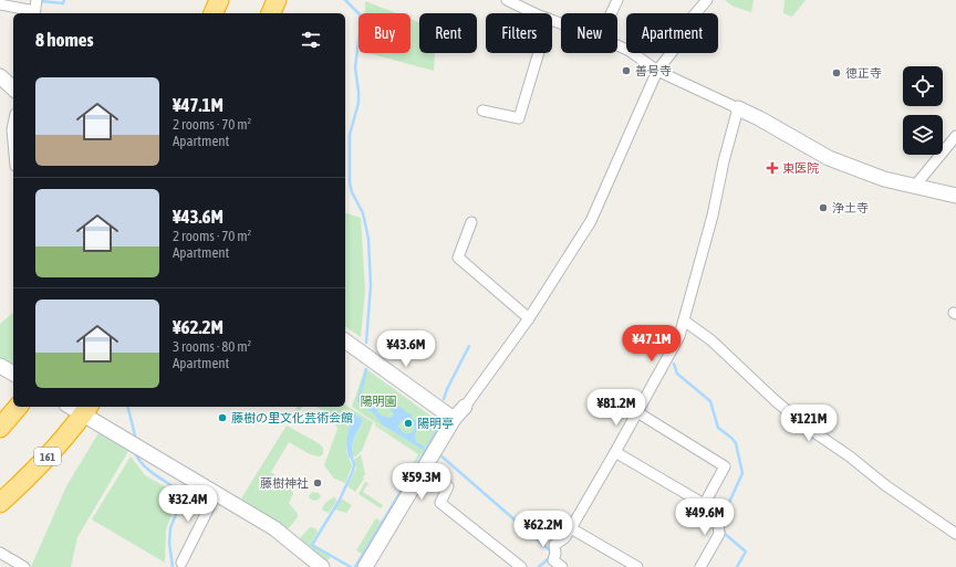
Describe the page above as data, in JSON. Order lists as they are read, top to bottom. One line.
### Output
{"streets":{"highway":["161"]},"parks":["陽明園"],"places":{"other":["善号寺","徳正寺","浄土寺","藤樹の里文化芸術会館","陽明亭","藤樹神社"],"health":["東医院"]},"page":{"chip":["Buy","Rent","Filters","New","Apartment"],"heading":"8 homes","list":[{"name":"¥47.1M","note":"2 rooms · 70 m² · Apartment"},{"name":"¥43.6M","note":"2 rooms · 70 m² · Apartment"},{"name":"¥62.2M","note":"3 rooms · 80 m² · Apartment"}],"price":["¥47.1M","¥43.6M","¥81.2M","¥121M","¥59.3M","¥32.4M","¥49.6M","¥62.2M"]}}
